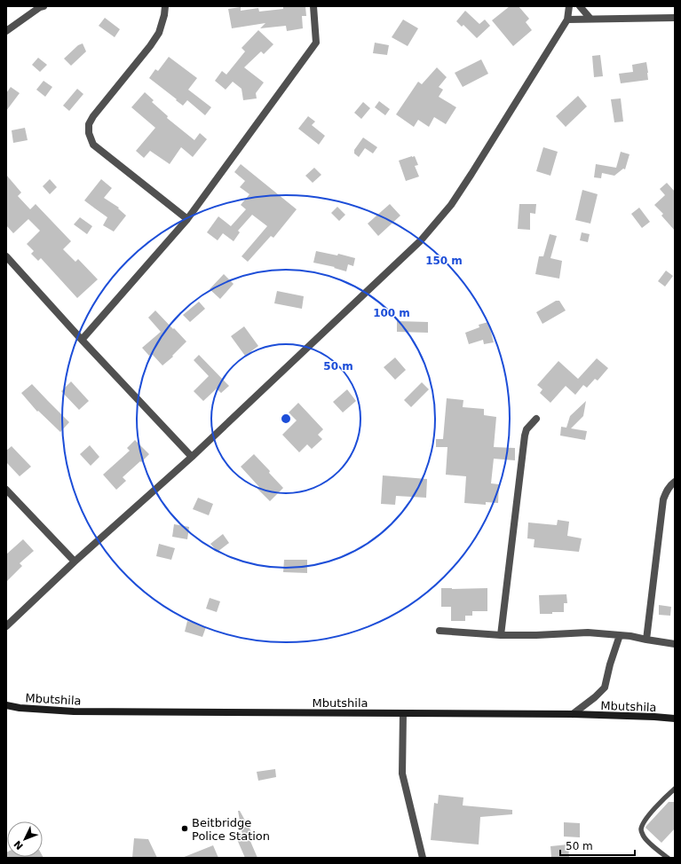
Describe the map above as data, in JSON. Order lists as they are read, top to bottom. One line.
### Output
{"streets":{"street":["Mbutshila"]},"places":["Beitbridge Police Station"],"scale_bar":"50 m","north":"bottom left","rings":["150 m","100 m","50 m"]}
